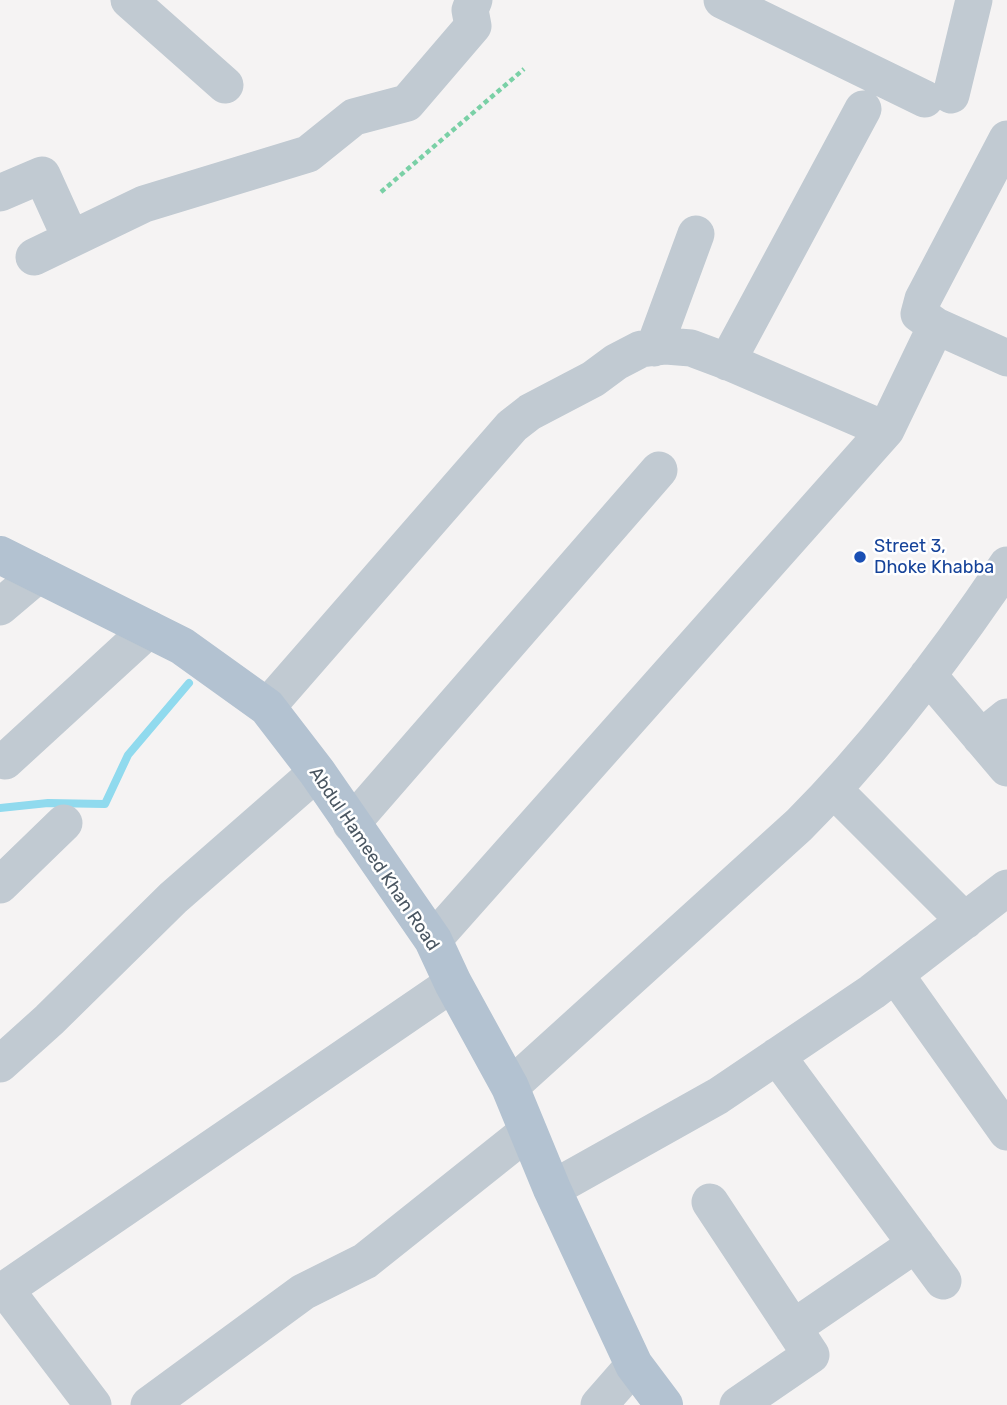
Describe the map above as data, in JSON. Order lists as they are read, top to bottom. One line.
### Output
{"streets":{"main road":["Abdul Hameed Khan Road"]},"places":["Street 3, Dhoke Khabba"]}
